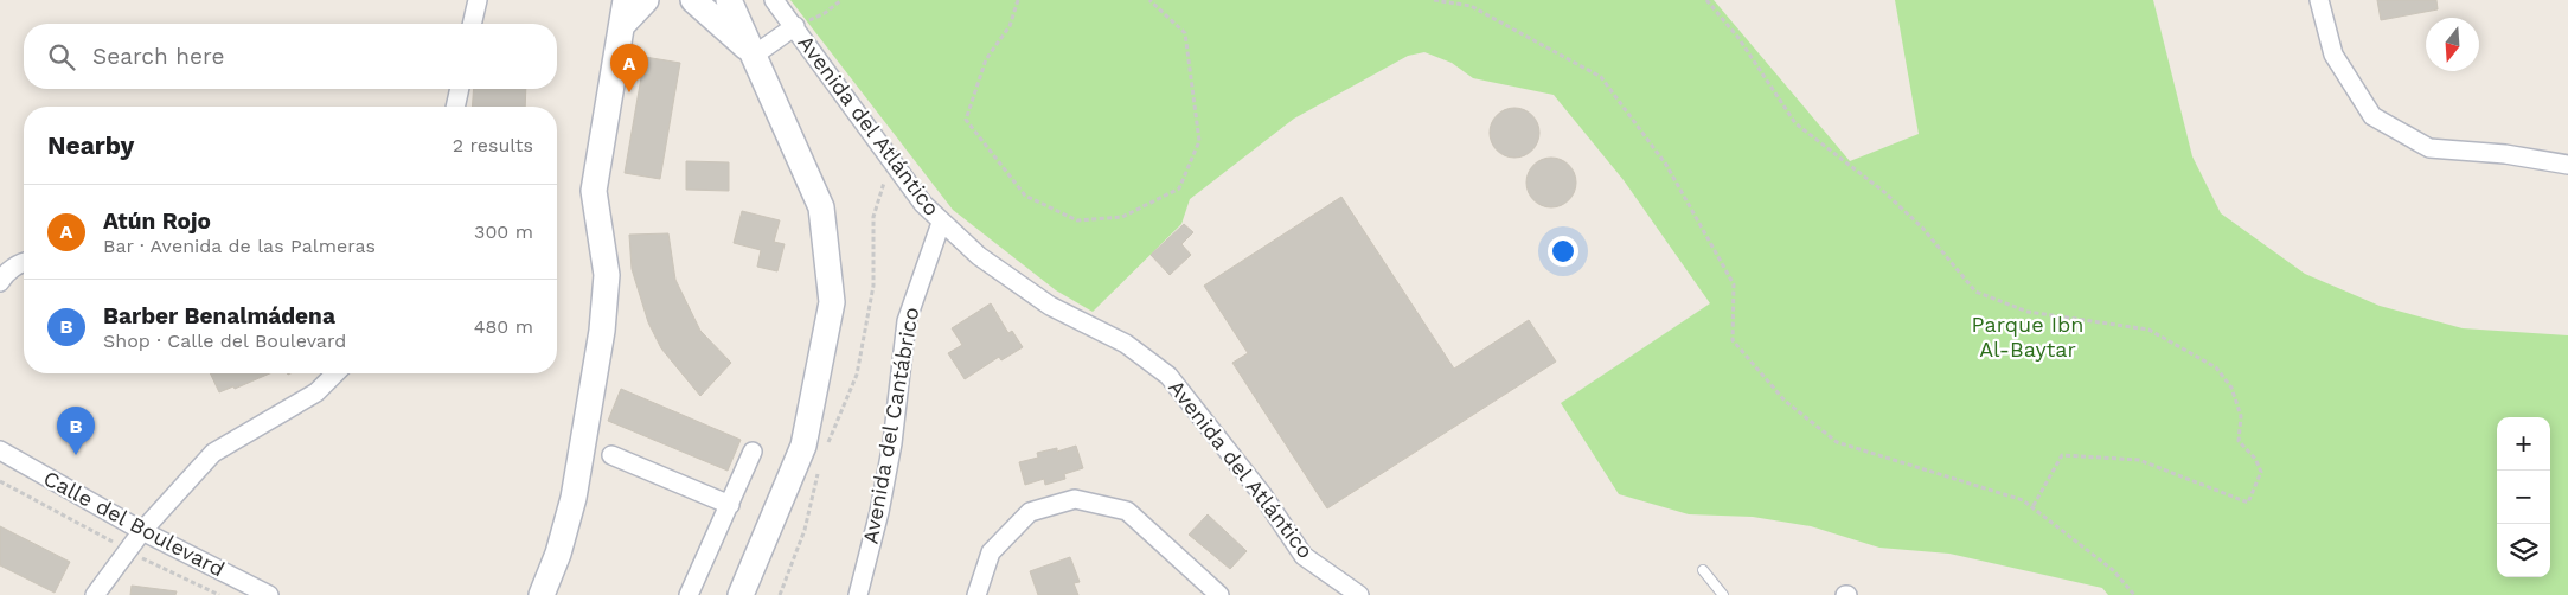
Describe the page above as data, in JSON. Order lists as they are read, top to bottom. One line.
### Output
{"streets":{"street":["Avenida del Atlántico","Avenida del Cantábrico","Calle del Boulevard"]},"crossings":[["Avenida del Atlántico","Avenida del Cantábrico"]],"parks":["Parque Ibn Al-Baytar"],"north":"bottom","page":{"search":"Search here","pins":["A","B"],"heading":["Nearby","2 results"],"list":[{"mark":"A","name":"Atún Rojo","note":"Bar · Avenida de las Palmeras","value":"300 m"},{"mark":"B","name":"Barber Benalmádena","note":"Shop · Calle del Boulevard","value":"480 m"}],"map_buttons":["+","−"]}}
